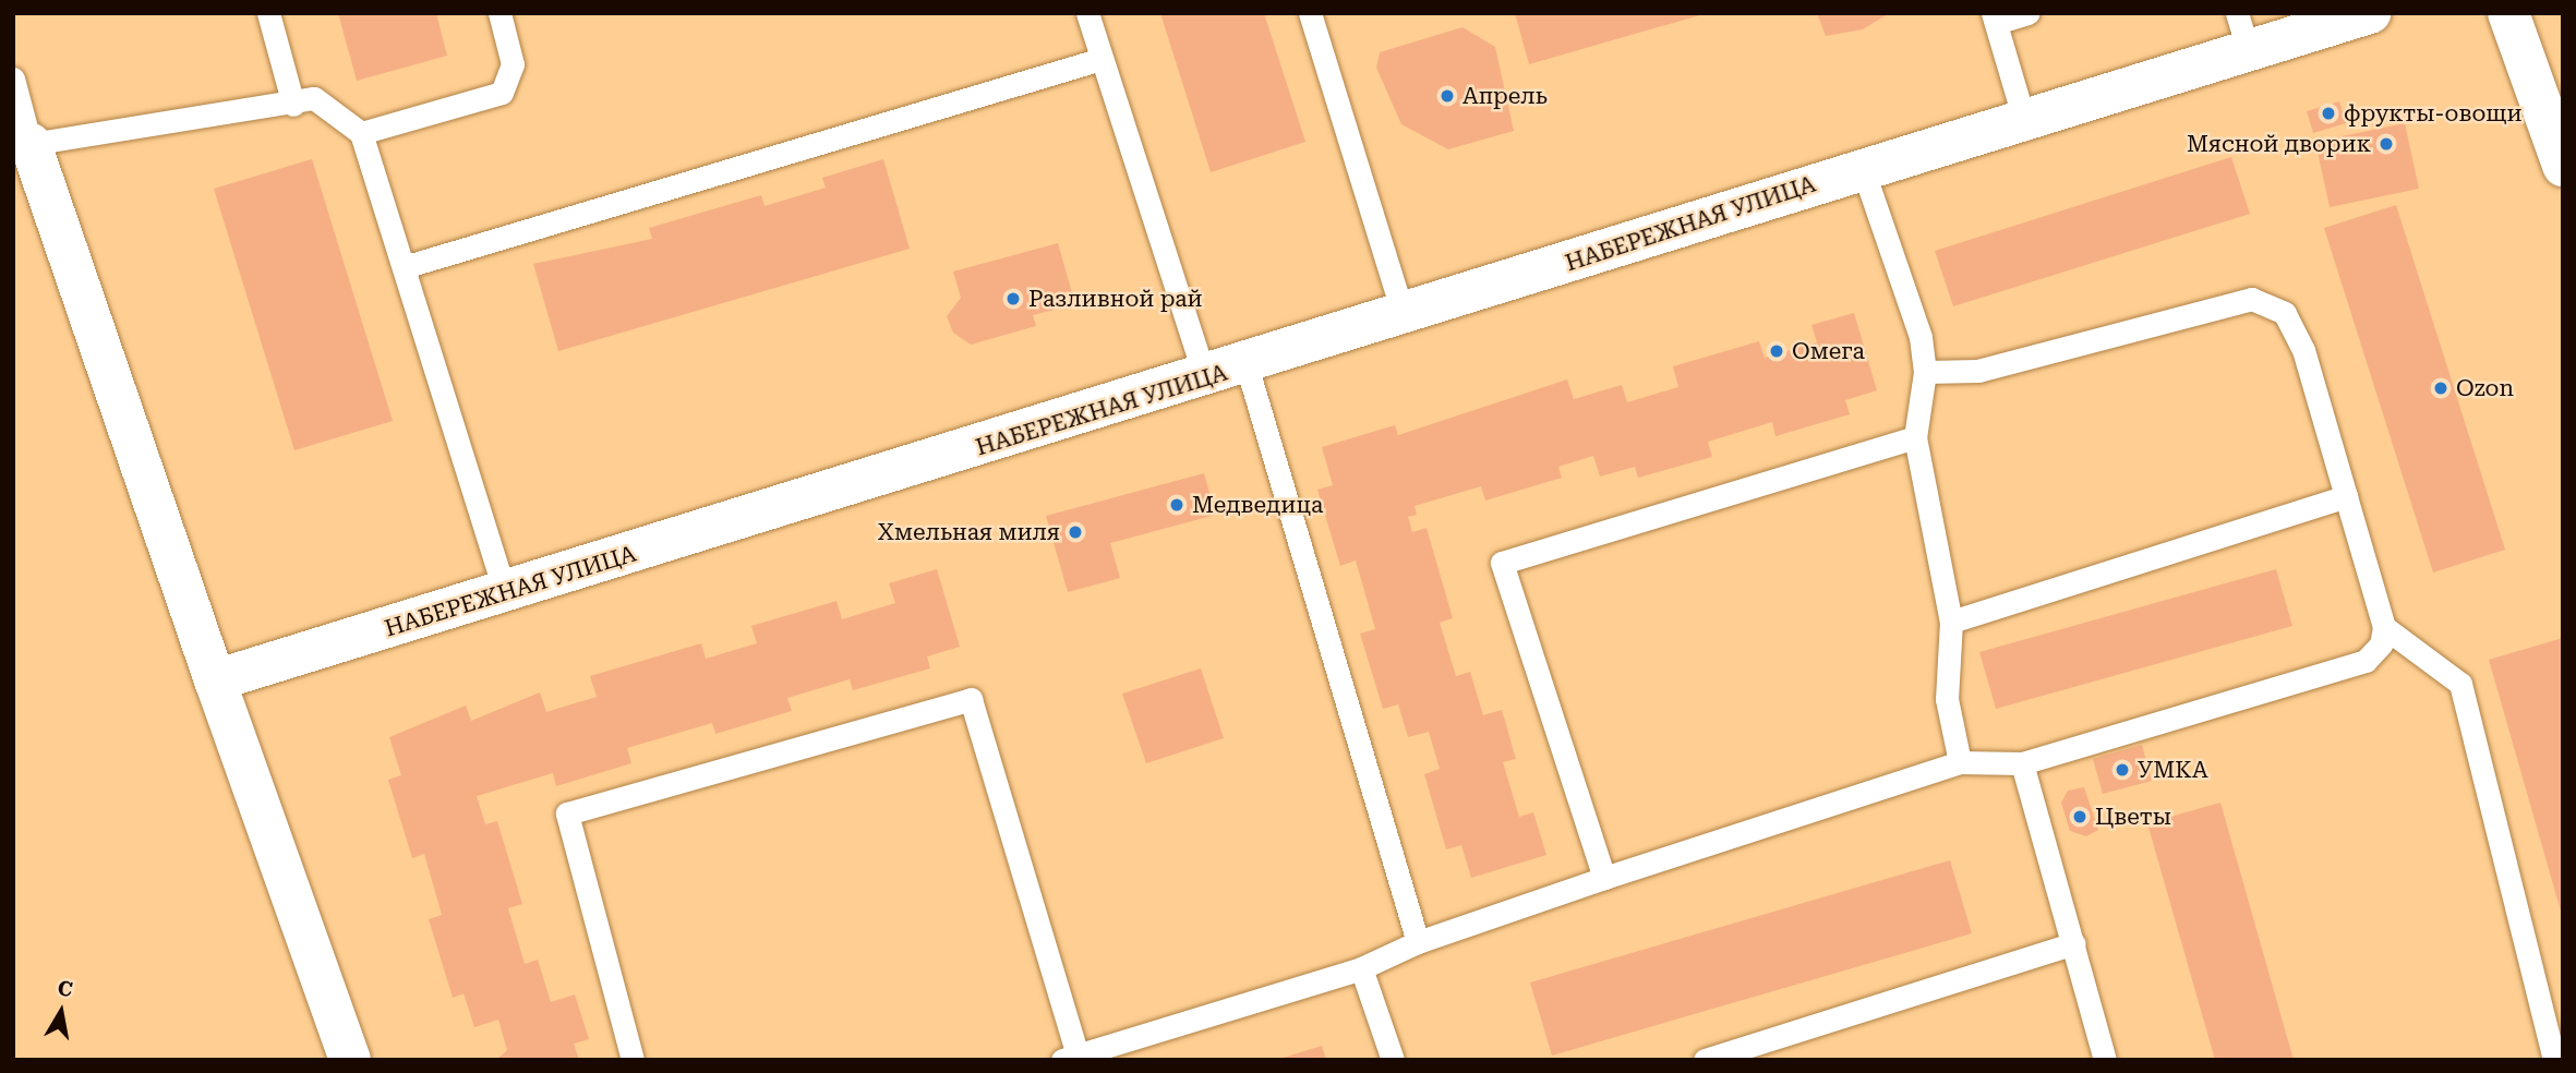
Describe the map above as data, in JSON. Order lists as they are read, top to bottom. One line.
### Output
{"streets":{"street":["НАБЕРЕЖНАЯ УЛИЦА"]},"places":["Апрель","фрукты-овощи","Мясной дворик","Разливной рай","Омега","Ozon","Медведица","Хмельная миля","УМКА","Цветы"],"north":"top"}
